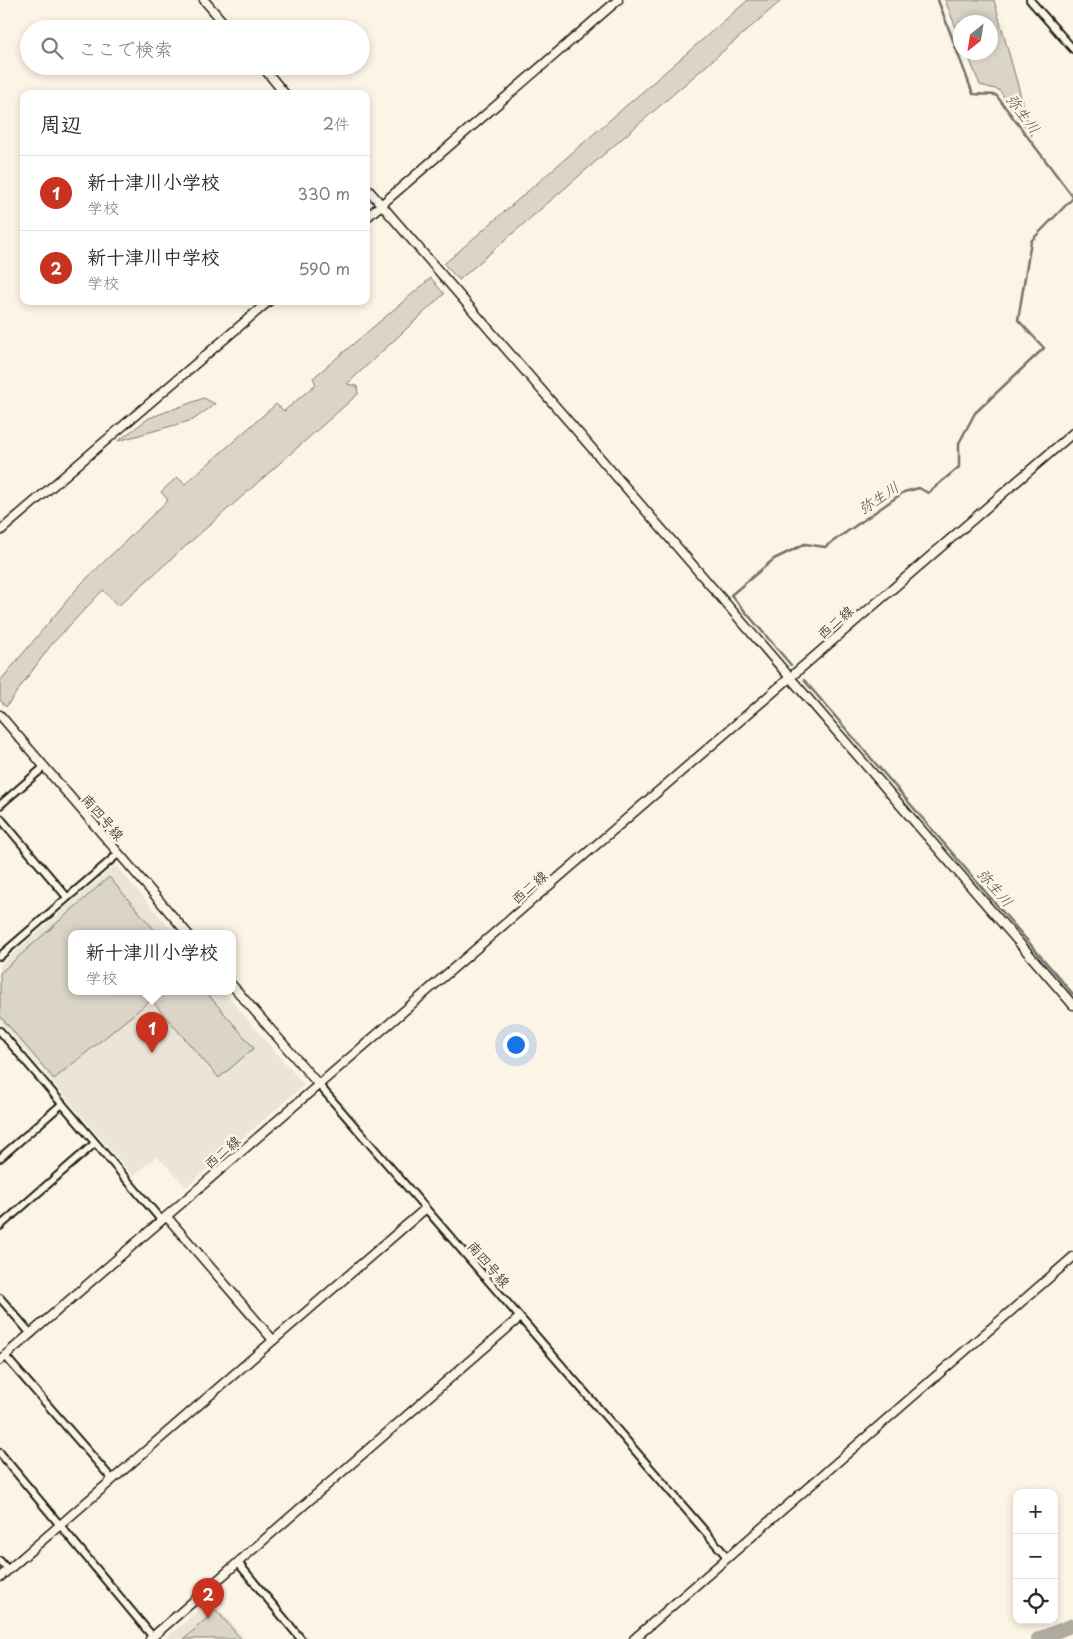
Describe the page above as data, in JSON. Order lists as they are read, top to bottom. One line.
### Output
{"streets":{"street":["西二線","南四号線"]},"crossings":[["西二線","南四号線"]],"water":["弥生川"],"north":"bottom left","page":{"search":"ここで検索","heading":["周辺","2件"],"list":[{"mark":"1","name":"新十津川小学校","note":"学校","value":"330 m"},{"mark":"2","name":"新十津川中学校","note":"学校","value":"590 m"}],"popup":["新十津川小学校","学校"],"pins":["1","2"],"map_buttons":["+","−"]}}
